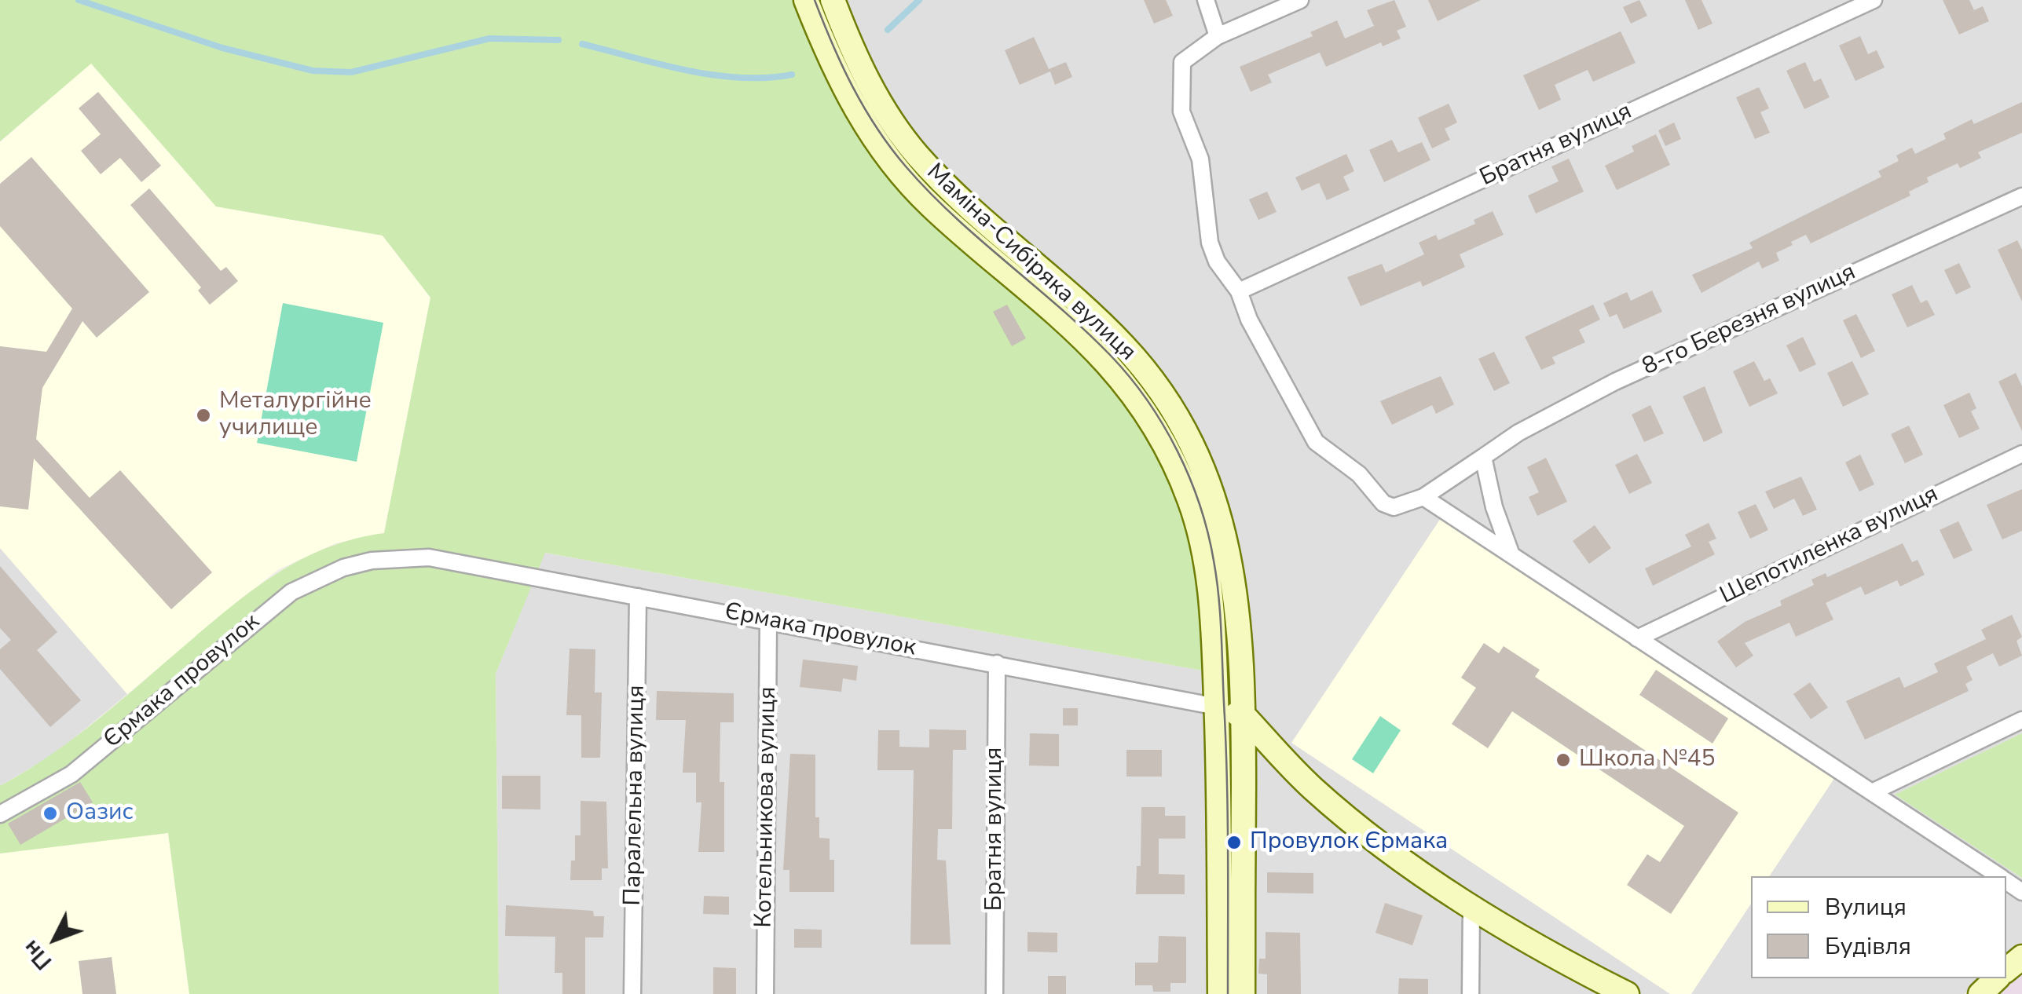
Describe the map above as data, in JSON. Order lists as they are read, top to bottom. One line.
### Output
{"streets":{"main road":["Маміна-Сибіряка вулиця","Єрмака провулок"],"street":["Братня вулиця","8-го Березня вулиця","Шепотиленка вулиця","Паралельна вулиця","Котельникова вулиця"]},"crossings":[["Братня вулиця","Єрмака провулок"],["Маміна-Сибіряка вулиця","Єрмака провулок"],["Єрмака провулок","Паралельна вулиця"],["Єрмака провулок","Котельникова вулиця"]],"places":["Металургійне училище","Школа №45","Оазис","Провулок Єрмака"],"legend":["Вулиця","Будівля"],"north":"bottom left"}
